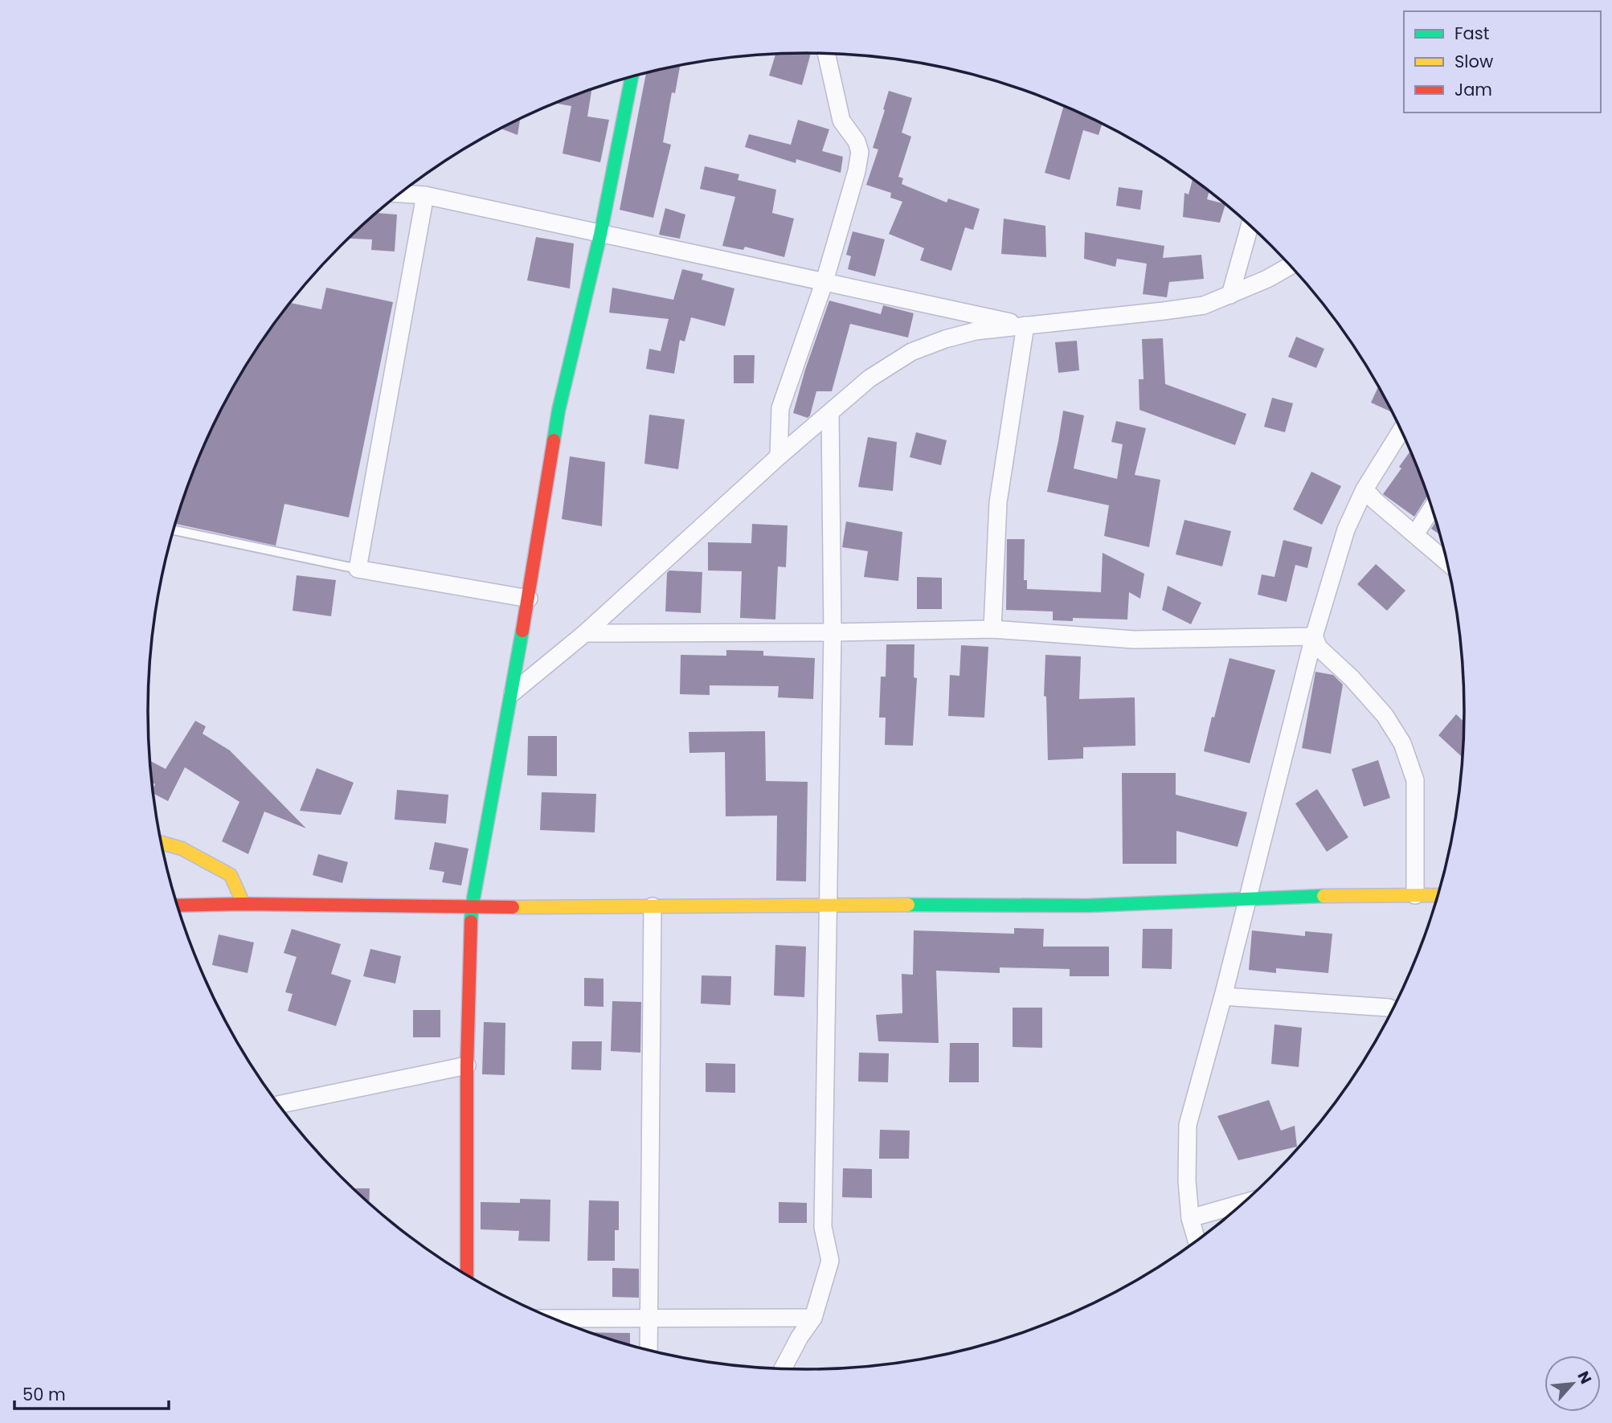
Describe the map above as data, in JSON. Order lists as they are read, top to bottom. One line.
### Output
{"legend":["Fast","Slow","Jam"],"scale_bar":"50 m","north":"top right"}
